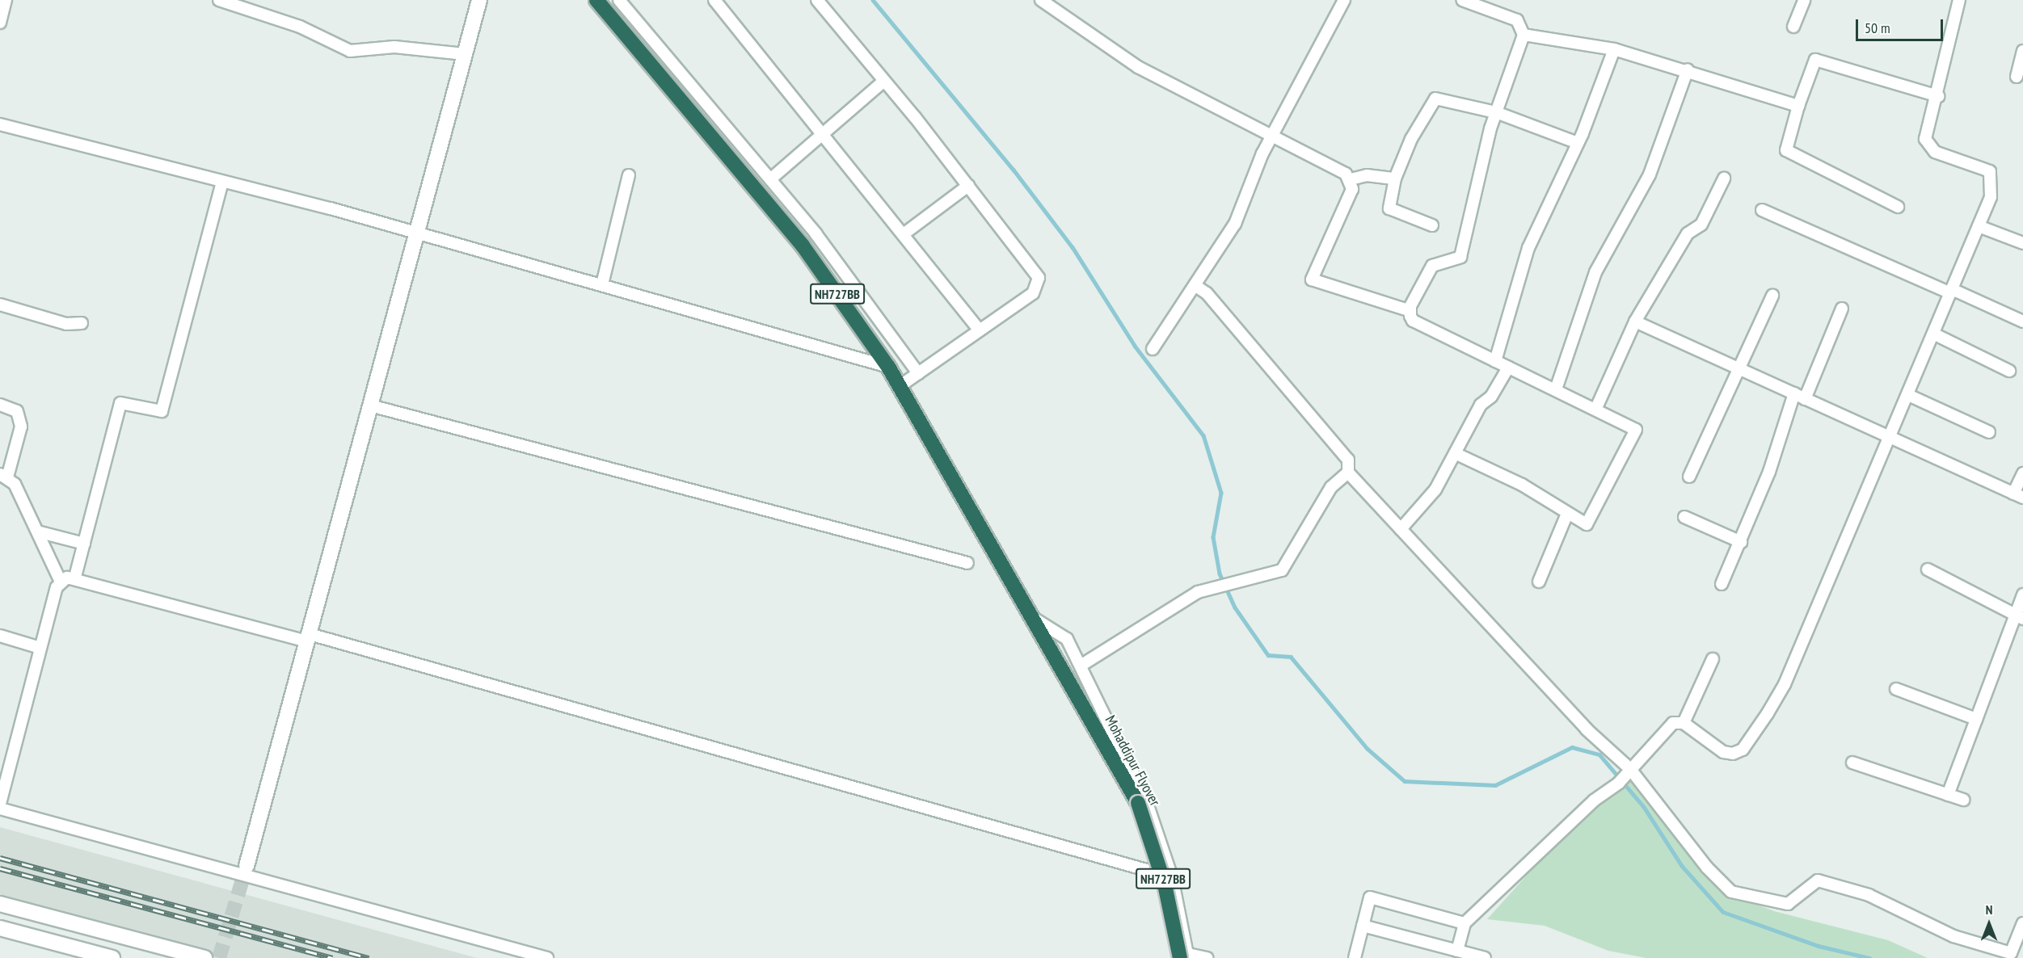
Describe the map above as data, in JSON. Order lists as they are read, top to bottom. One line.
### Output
{"streets":{"highway":["NH727BB","Mohaddipur Flyover"]},"crossings":[["NH727BB","Mohaddipur Flyover"]],"scale_bar":"50 m","north":"top"}
